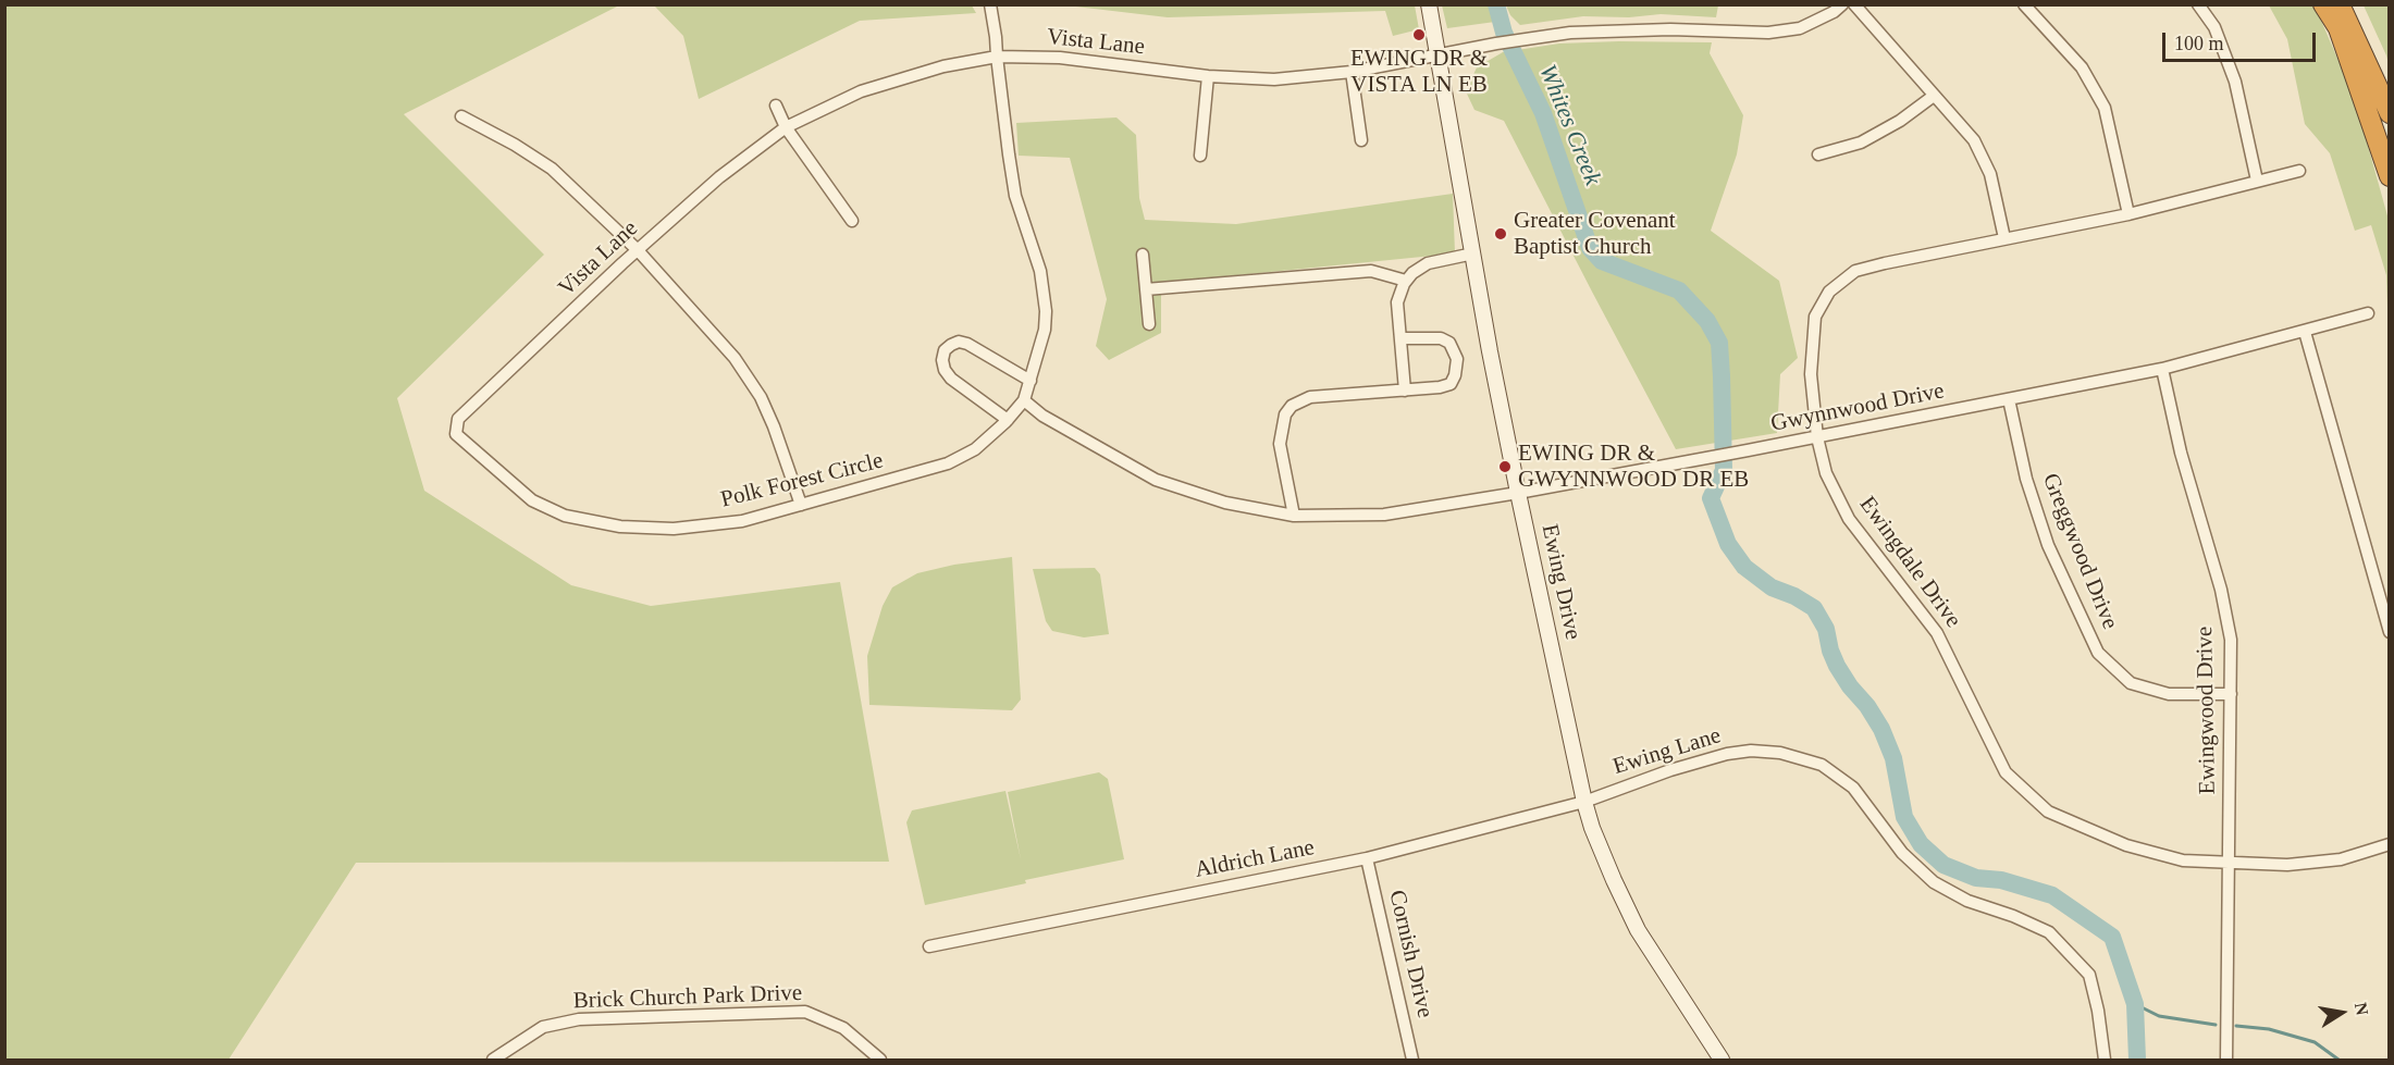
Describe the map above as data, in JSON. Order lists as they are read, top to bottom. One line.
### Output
{"streets":{"street":["Vista Lane","Gwynnwood Drive","Polk Forest Circle","Greggwood Drive","Ewingdale Drive","Ewing Drive","Ewingwood Drive","Ewing Lane","Aldrich Lane","Cornish Drive","Brick Church Park Drive"]},"crossings":[["Vista Lane","Polk Forest Circle"],["Vista Lane","Ewing Drive"],["Gwynnwood Drive","Polk Forest Circle"],["Gwynnwood Drive","Greggwood Drive"],["Gwynnwood Drive","Ewingdale Drive"],["Gwynnwood Drive","Ewing Drive"],["Gwynnwood Drive","Ewingwood Drive"],["Greggwood Drive","Ewingwood Drive"],["Ewingdale Drive","Ewingwood Drive"],["Ewing Drive","Ewing Lane"],["Ewing Drive","Aldrich Lane"],["Ewing Lane","Aldrich Lane"],["Aldrich Lane","Cornish Drive"]],"water":["Whites Creek"],"places":["EWING DR & VISTA LN EB","Greater Covenant Baptist Church","EWING DR & GWYNNWOOD DR EB"],"scale_bar":"100 m","north":"right"}
